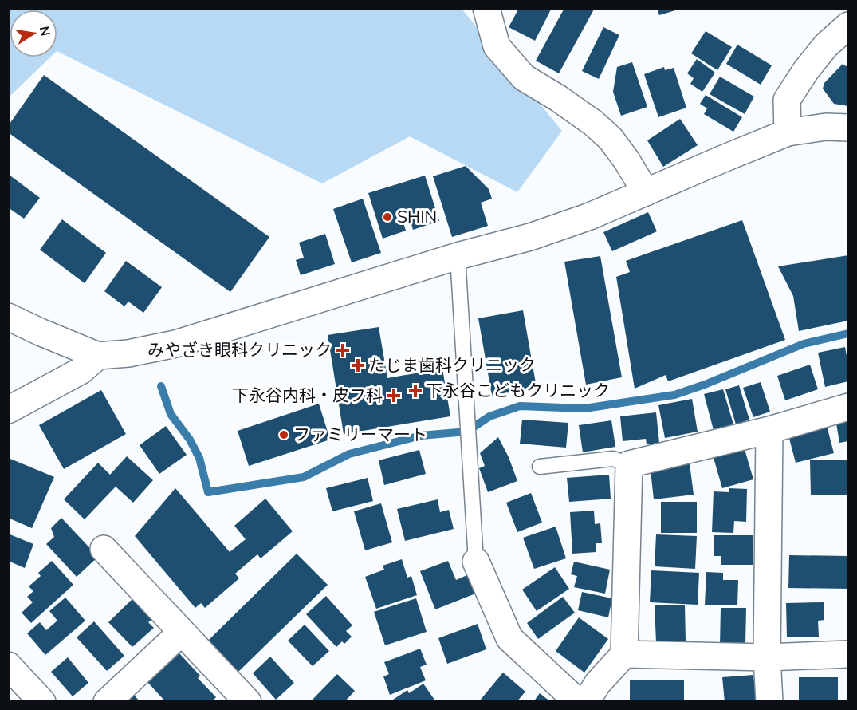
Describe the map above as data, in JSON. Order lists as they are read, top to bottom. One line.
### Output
{"places":{"other":["SHIN","ファミリーマート"],"health":["みやざき眼科クリニック","たじま歯科クリニック","下永谷こどもクリニック","下永谷内科・皮フ科"]},"north":"right"}
